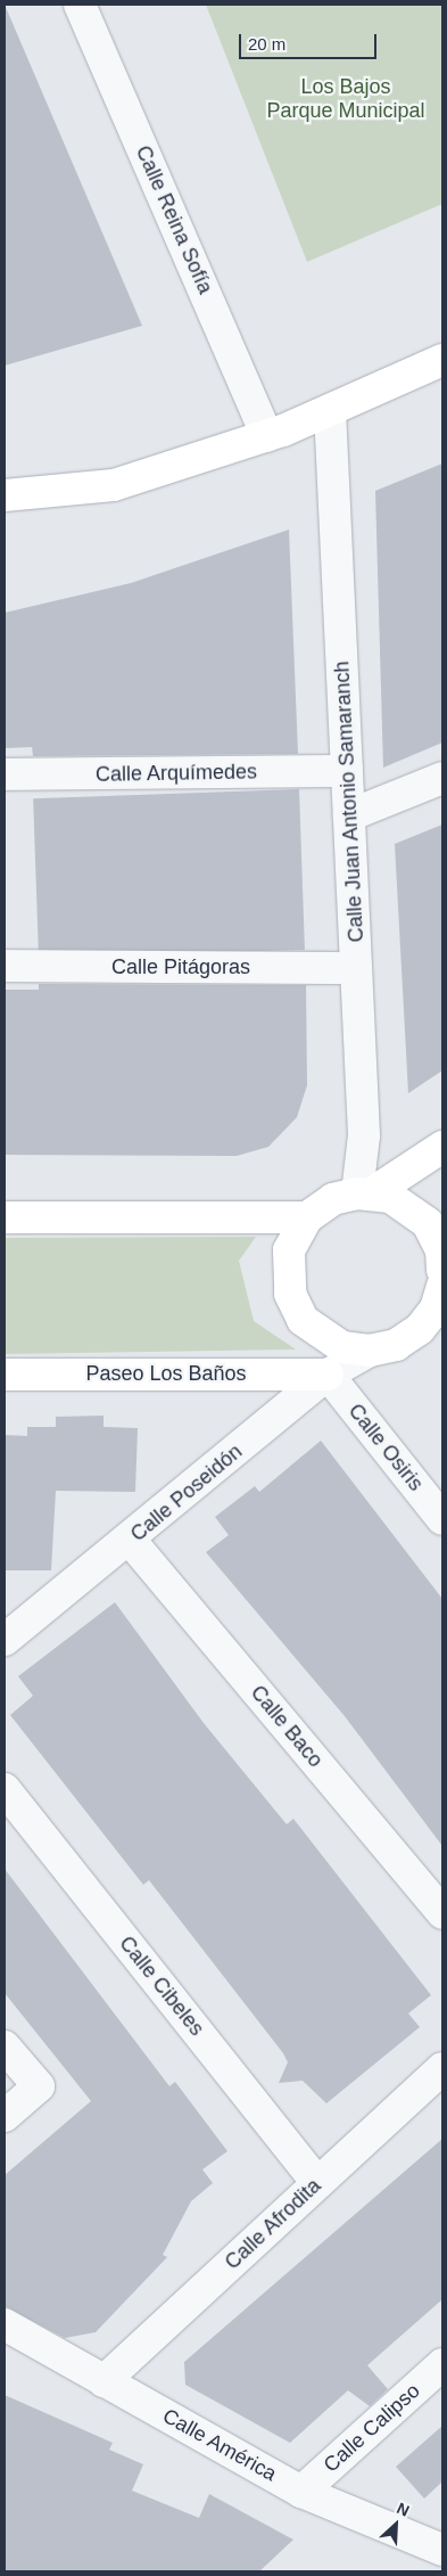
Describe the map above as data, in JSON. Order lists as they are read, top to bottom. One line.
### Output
{"streets":{"street":["Calle Reina Sofía","Calle Arquímedes","Calle Juan Antonio Samaranch","Calle Pitágoras","Paseo Los Baños","Calle Osiris","Calle Poseidón","Calle Baco","Calle Cibeles","Calle Afrodita","Calle Calipso","Calle América"]},"crossings":[["Calle Arquímedes","Calle Juan Antonio Samaranch"],["Calle Juan Antonio Samaranch","Calle Pitágoras"],["Paseo Los Baños","Calle Osiris"],["Paseo Los Baños","Calle Poseidón"],["Calle Osiris","Calle Poseidón"],["Calle Poseidón","Calle Baco"],["Calle Cibeles","Calle Afrodita"],["Calle Afrodita","Calle América"],["Calle Calipso","Calle América"]],"parks":["Los Bajos Parque Municipal"],"scale_bar":"20 m","north":"top right"}
